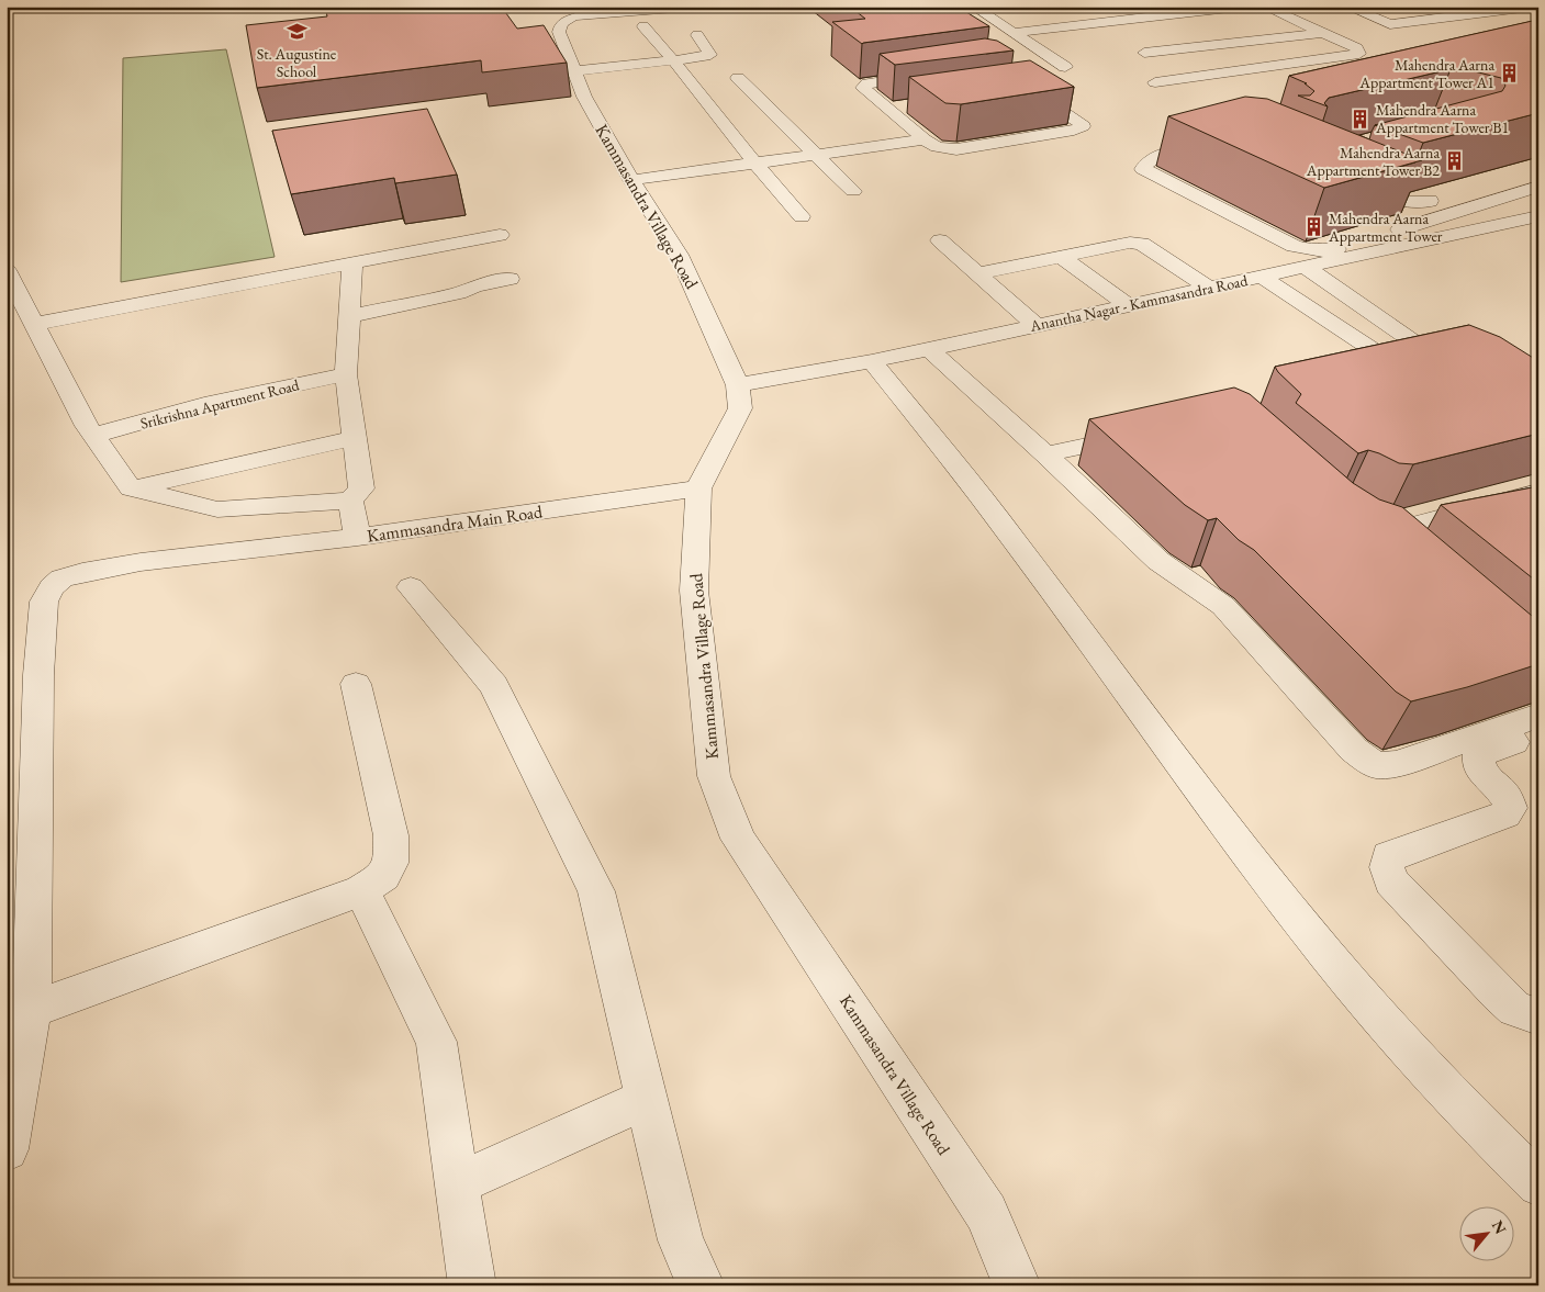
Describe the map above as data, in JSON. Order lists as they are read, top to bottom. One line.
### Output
{"streets":{"street":["Kammasandra Village Road","Anantha Nagar - Kammasandra Road","Srikrishna Apartment Road","Kammasandra Main Road"]},"crossings":[["Kammasandra Village Road","Anantha Nagar - Kammasandra Road"],["Kammasandra Village Road","Kammasandra Main Road"]],"places":{"school or university":["St. Augustine School"],"building":["Mahendra Aarna Appartment Tower A1","Mahendra Aarna Appartment Tower B1","Mahendra Aarna Appartment Tower B2","Mahendra Aarna Appartment Tower"]},"north":"top right"}
